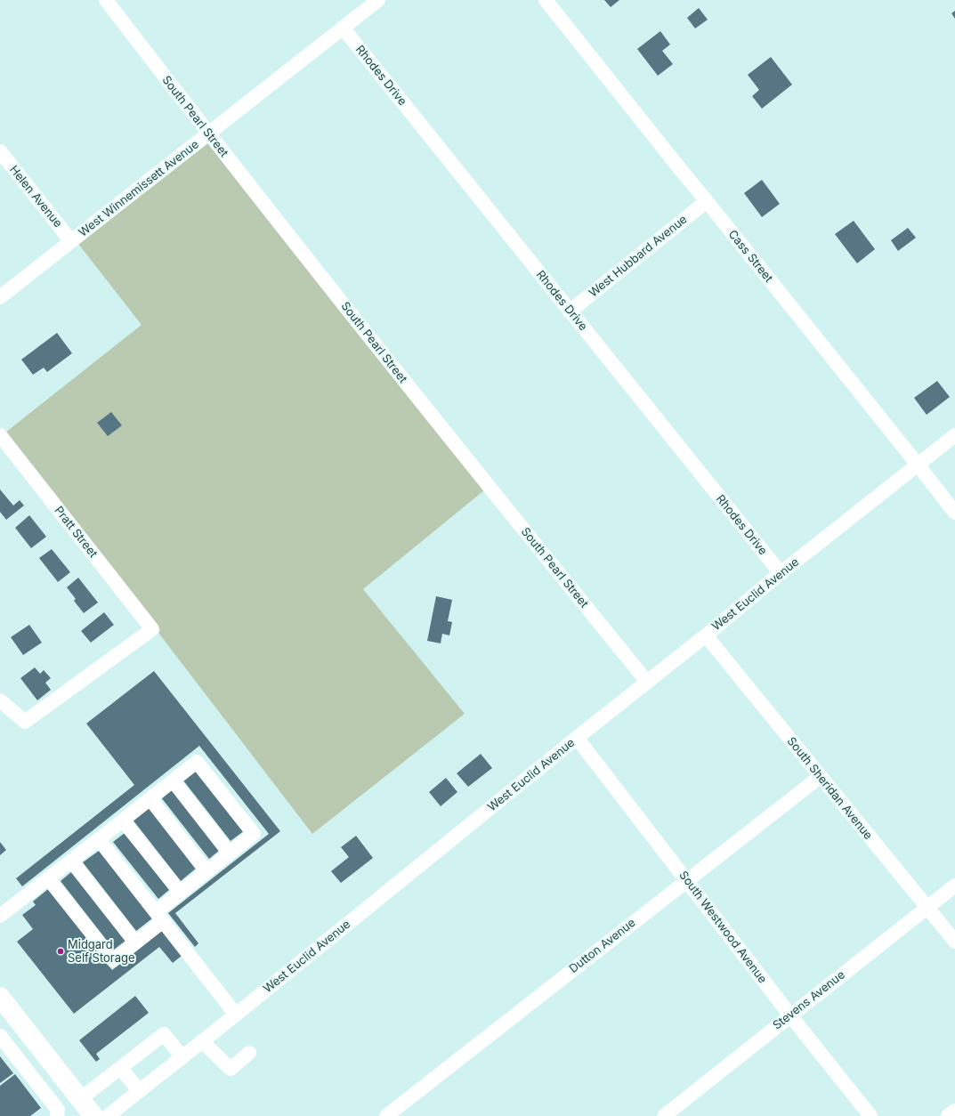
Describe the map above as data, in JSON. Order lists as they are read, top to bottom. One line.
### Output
{"streets":{"street":["Rhodes Drive","South Pearl Street","West Winnemissett Avenue","Helen Avenue","West Hubbard Avenue","Cass Street","Pratt Street","West Euclid Avenue","South Sheridan Avenue","South Westwood Avenue","Dutton Avenue","Stevens Avenue"]},"crossings":[["Rhodes Drive","West Winnemissett Avenue"],["Rhodes Drive","West Hubbard Avenue"],["Rhodes Drive","West Euclid Avenue"],["South Pearl Street","West Winnemissett Avenue"],["South Pearl Street","West Euclid Avenue"],["West Winnemissett Avenue","Helen Avenue"],["West Hubbard Avenue","Cass Street"],["Cass Street","West Euclid Avenue"],["West Euclid Avenue","South Sheridan Avenue"],["West Euclid Avenue","South Westwood Avenue"],["South Sheridan Avenue","Dutton Avenue"],["South Sheridan Avenue","Stevens Avenue"],["South Westwood Avenue","Dutton Avenue"],["South Westwood Avenue","Stevens Avenue"]],"places":["Midgard Self Storage"]}
